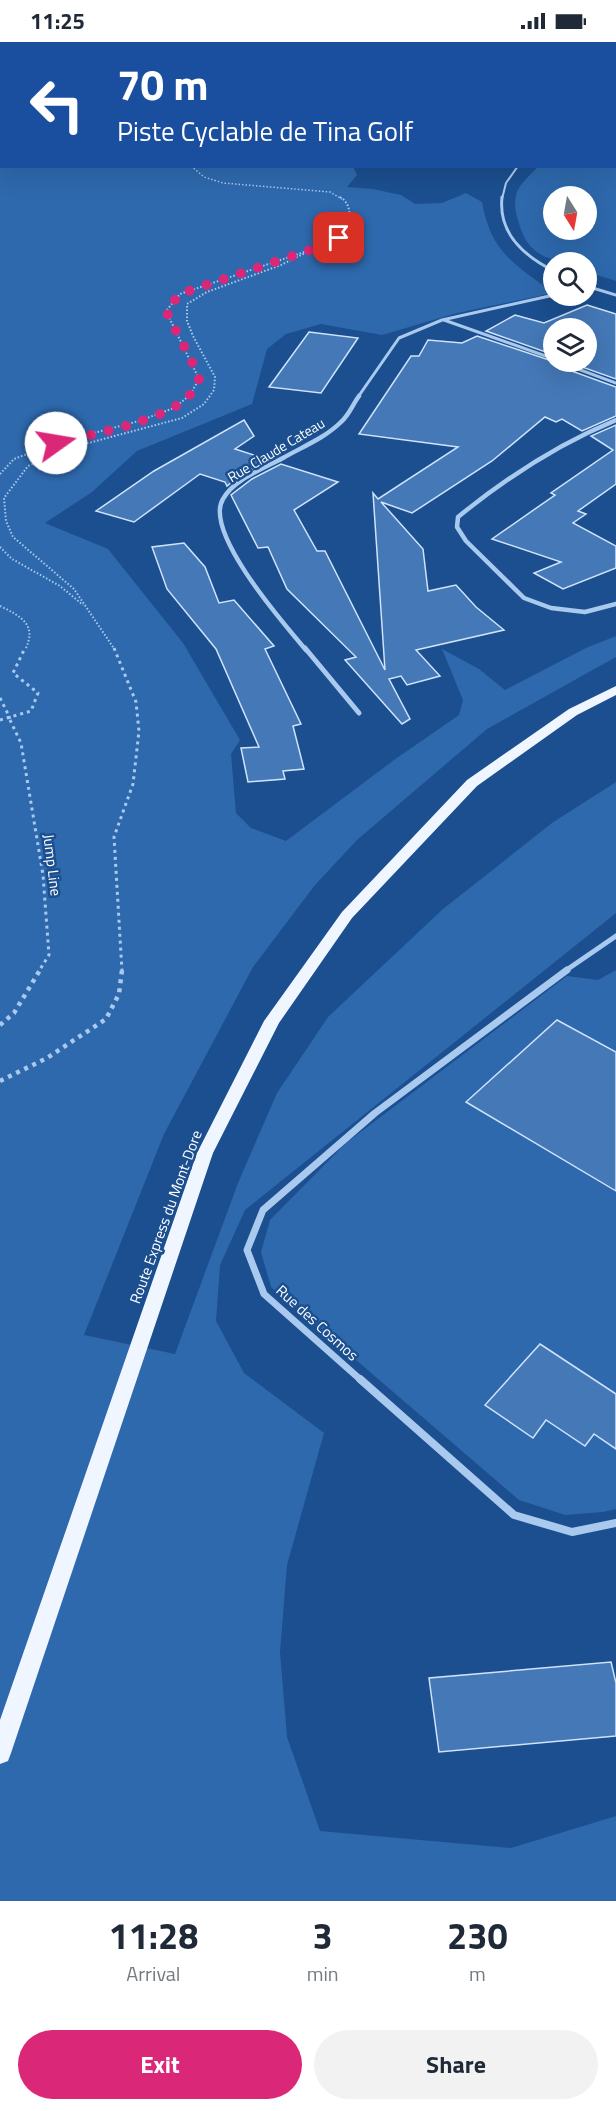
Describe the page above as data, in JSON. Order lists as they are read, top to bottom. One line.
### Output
{"streets":{"main road":["Route Express du Mont-Dore"],"street":["Rue Claude Cateau","Rue des Cosmos"],"path":["Jump Line"]},"north":"bottom","page":{"status":"11:25","turn":["70 m","Piste Cyclable de Tina Golf"],"eta":["11:28","Arrival","3","min","230","m"],"buttons":["Exit","Share"]}}
